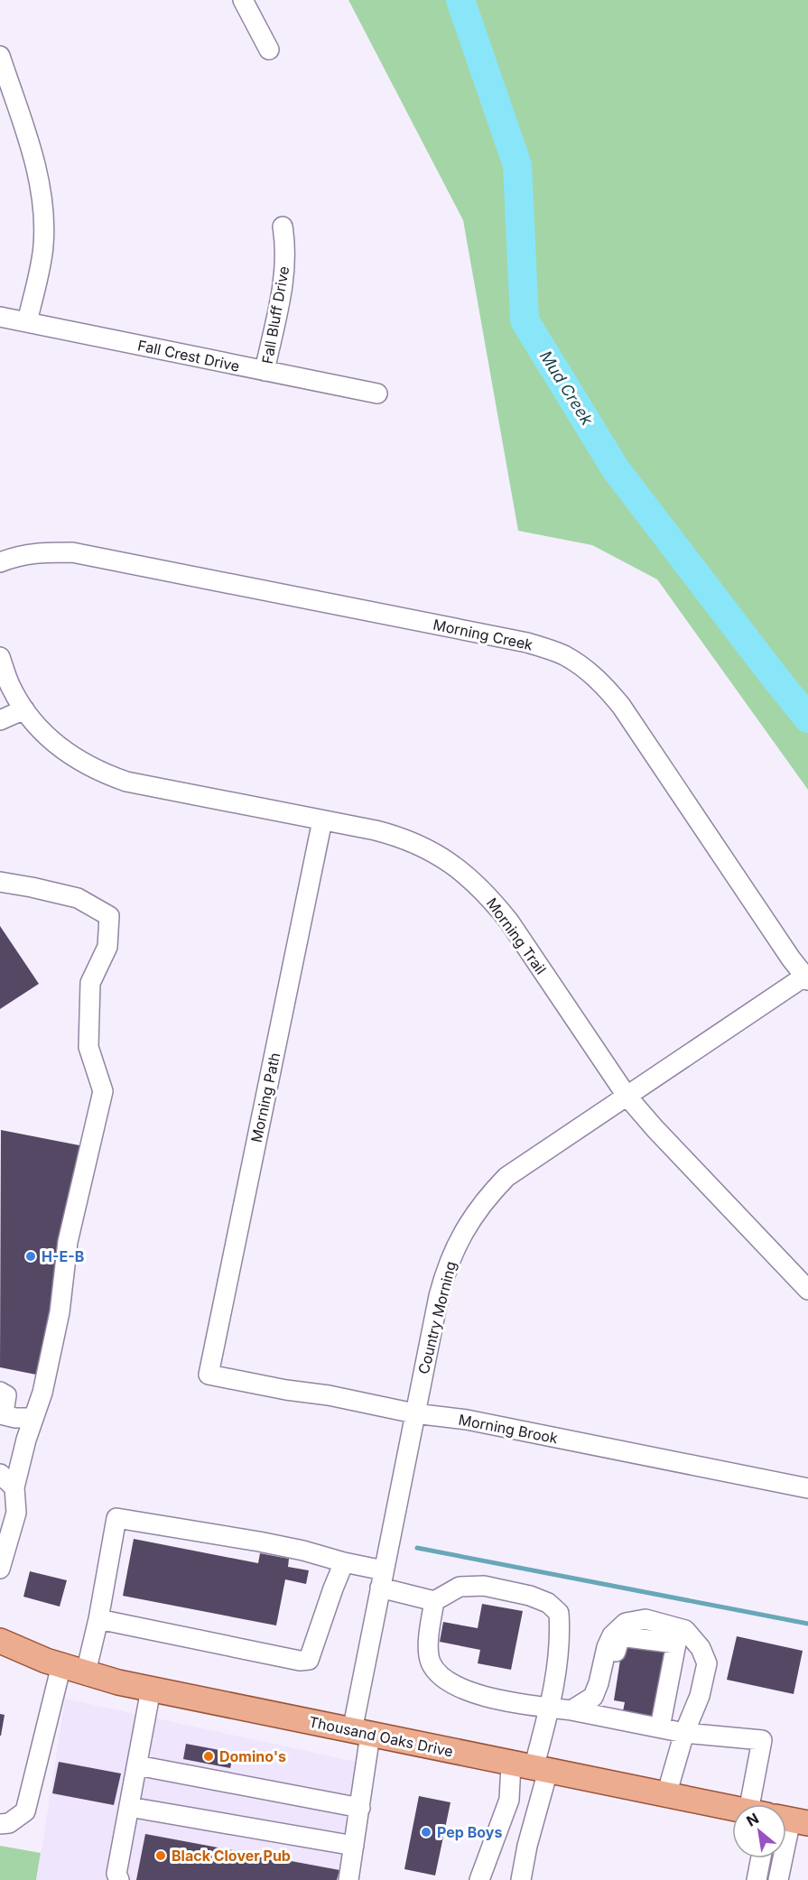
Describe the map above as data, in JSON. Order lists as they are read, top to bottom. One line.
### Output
{"streets":{"main road":["Thousand Oaks Drive"],"street":["Fall Bluff Drive","Fall Crest Drive","Morning Creek","Morning Trail","Morning Path","Country Morning","Morning Brook"]},"crossings":[["Fall Bluff Drive","Fall Crest Drive"],["Morning Creek","Country Morning"],["Morning Trail","Morning Path"],["Morning Trail","Country Morning"],["Morning Path","Morning Brook"],["Country Morning","Morning Brook"],["Country Morning","Thousand Oaks Drive"]],"water":["Mud Creek"],"places":["H-E-B","Domino's","Pep Boys","Black Clover Pub"],"north":"top left"}
